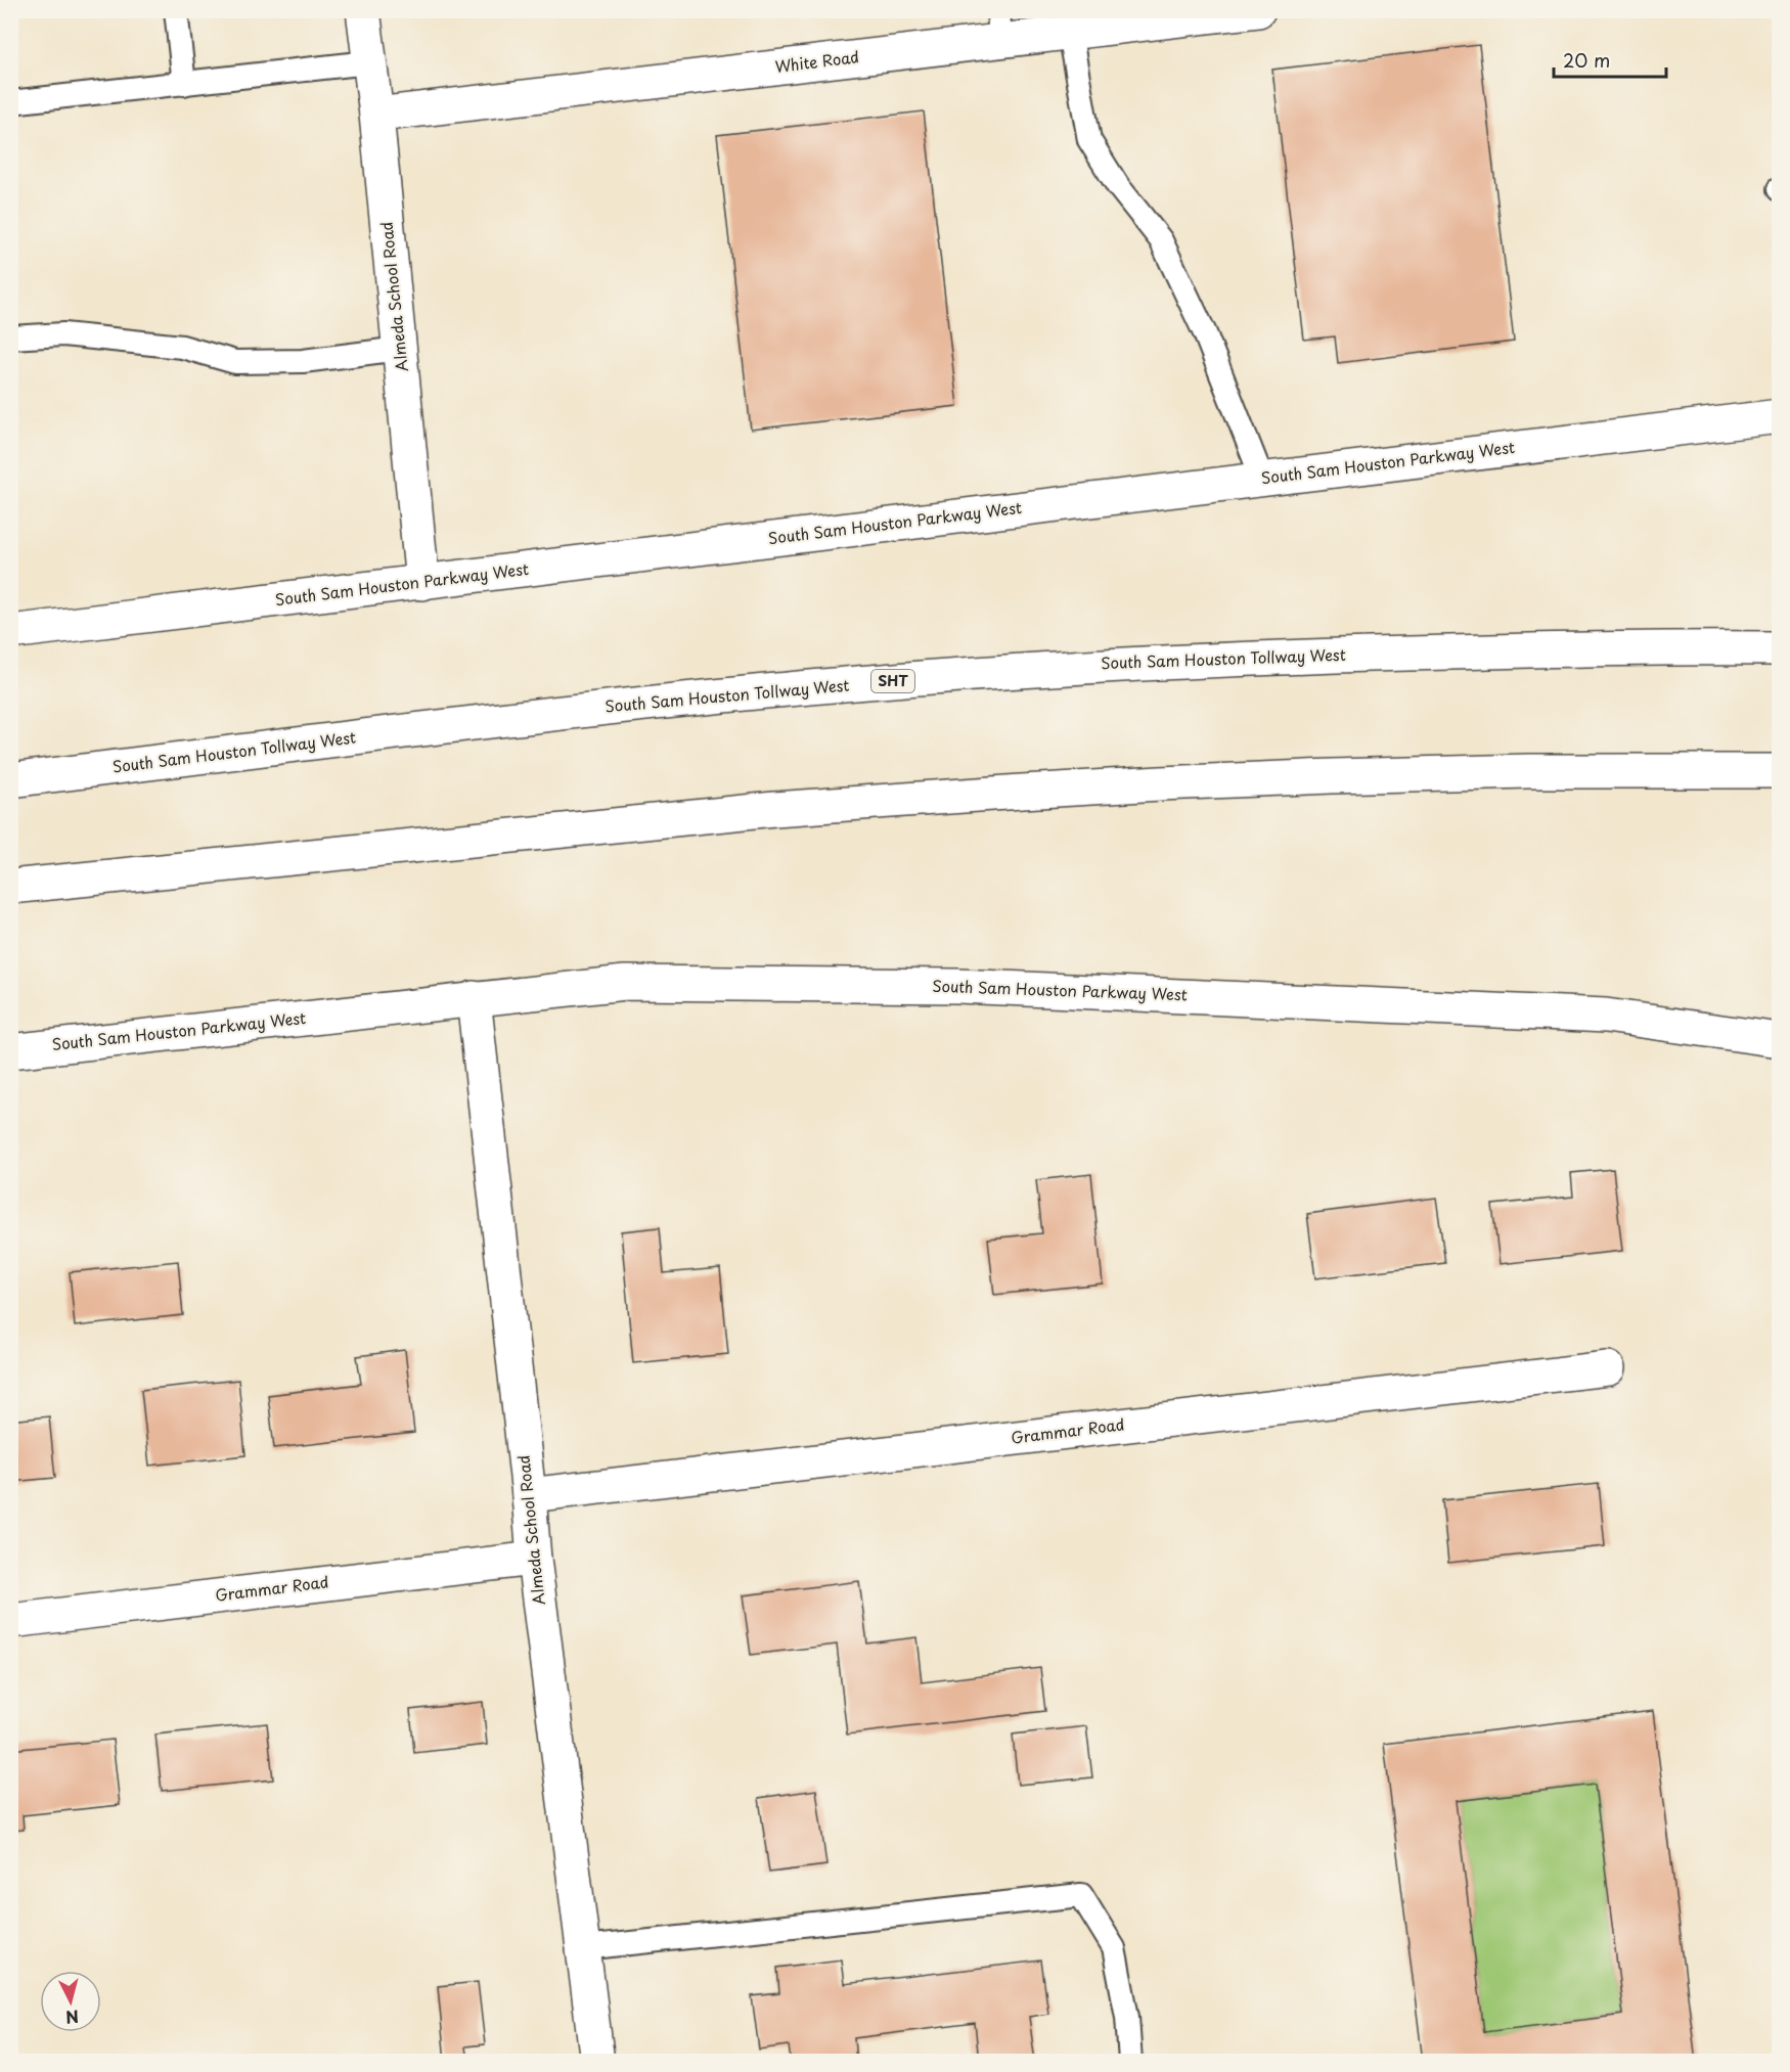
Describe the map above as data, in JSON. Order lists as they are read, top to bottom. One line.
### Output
{"streets":{"main road":["White Road","Almeda School Road","South Sam Houston Parkway West","South Sam Houston Tollway West","SHT","Grammar Road"]},"crossings":[["White Road","Almeda School Road"],["Almeda School Road","South Sam Houston Parkway West"],["Almeda School Road","Grammar Road"]],"scale_bar":"20 m","north":"bottom"}
